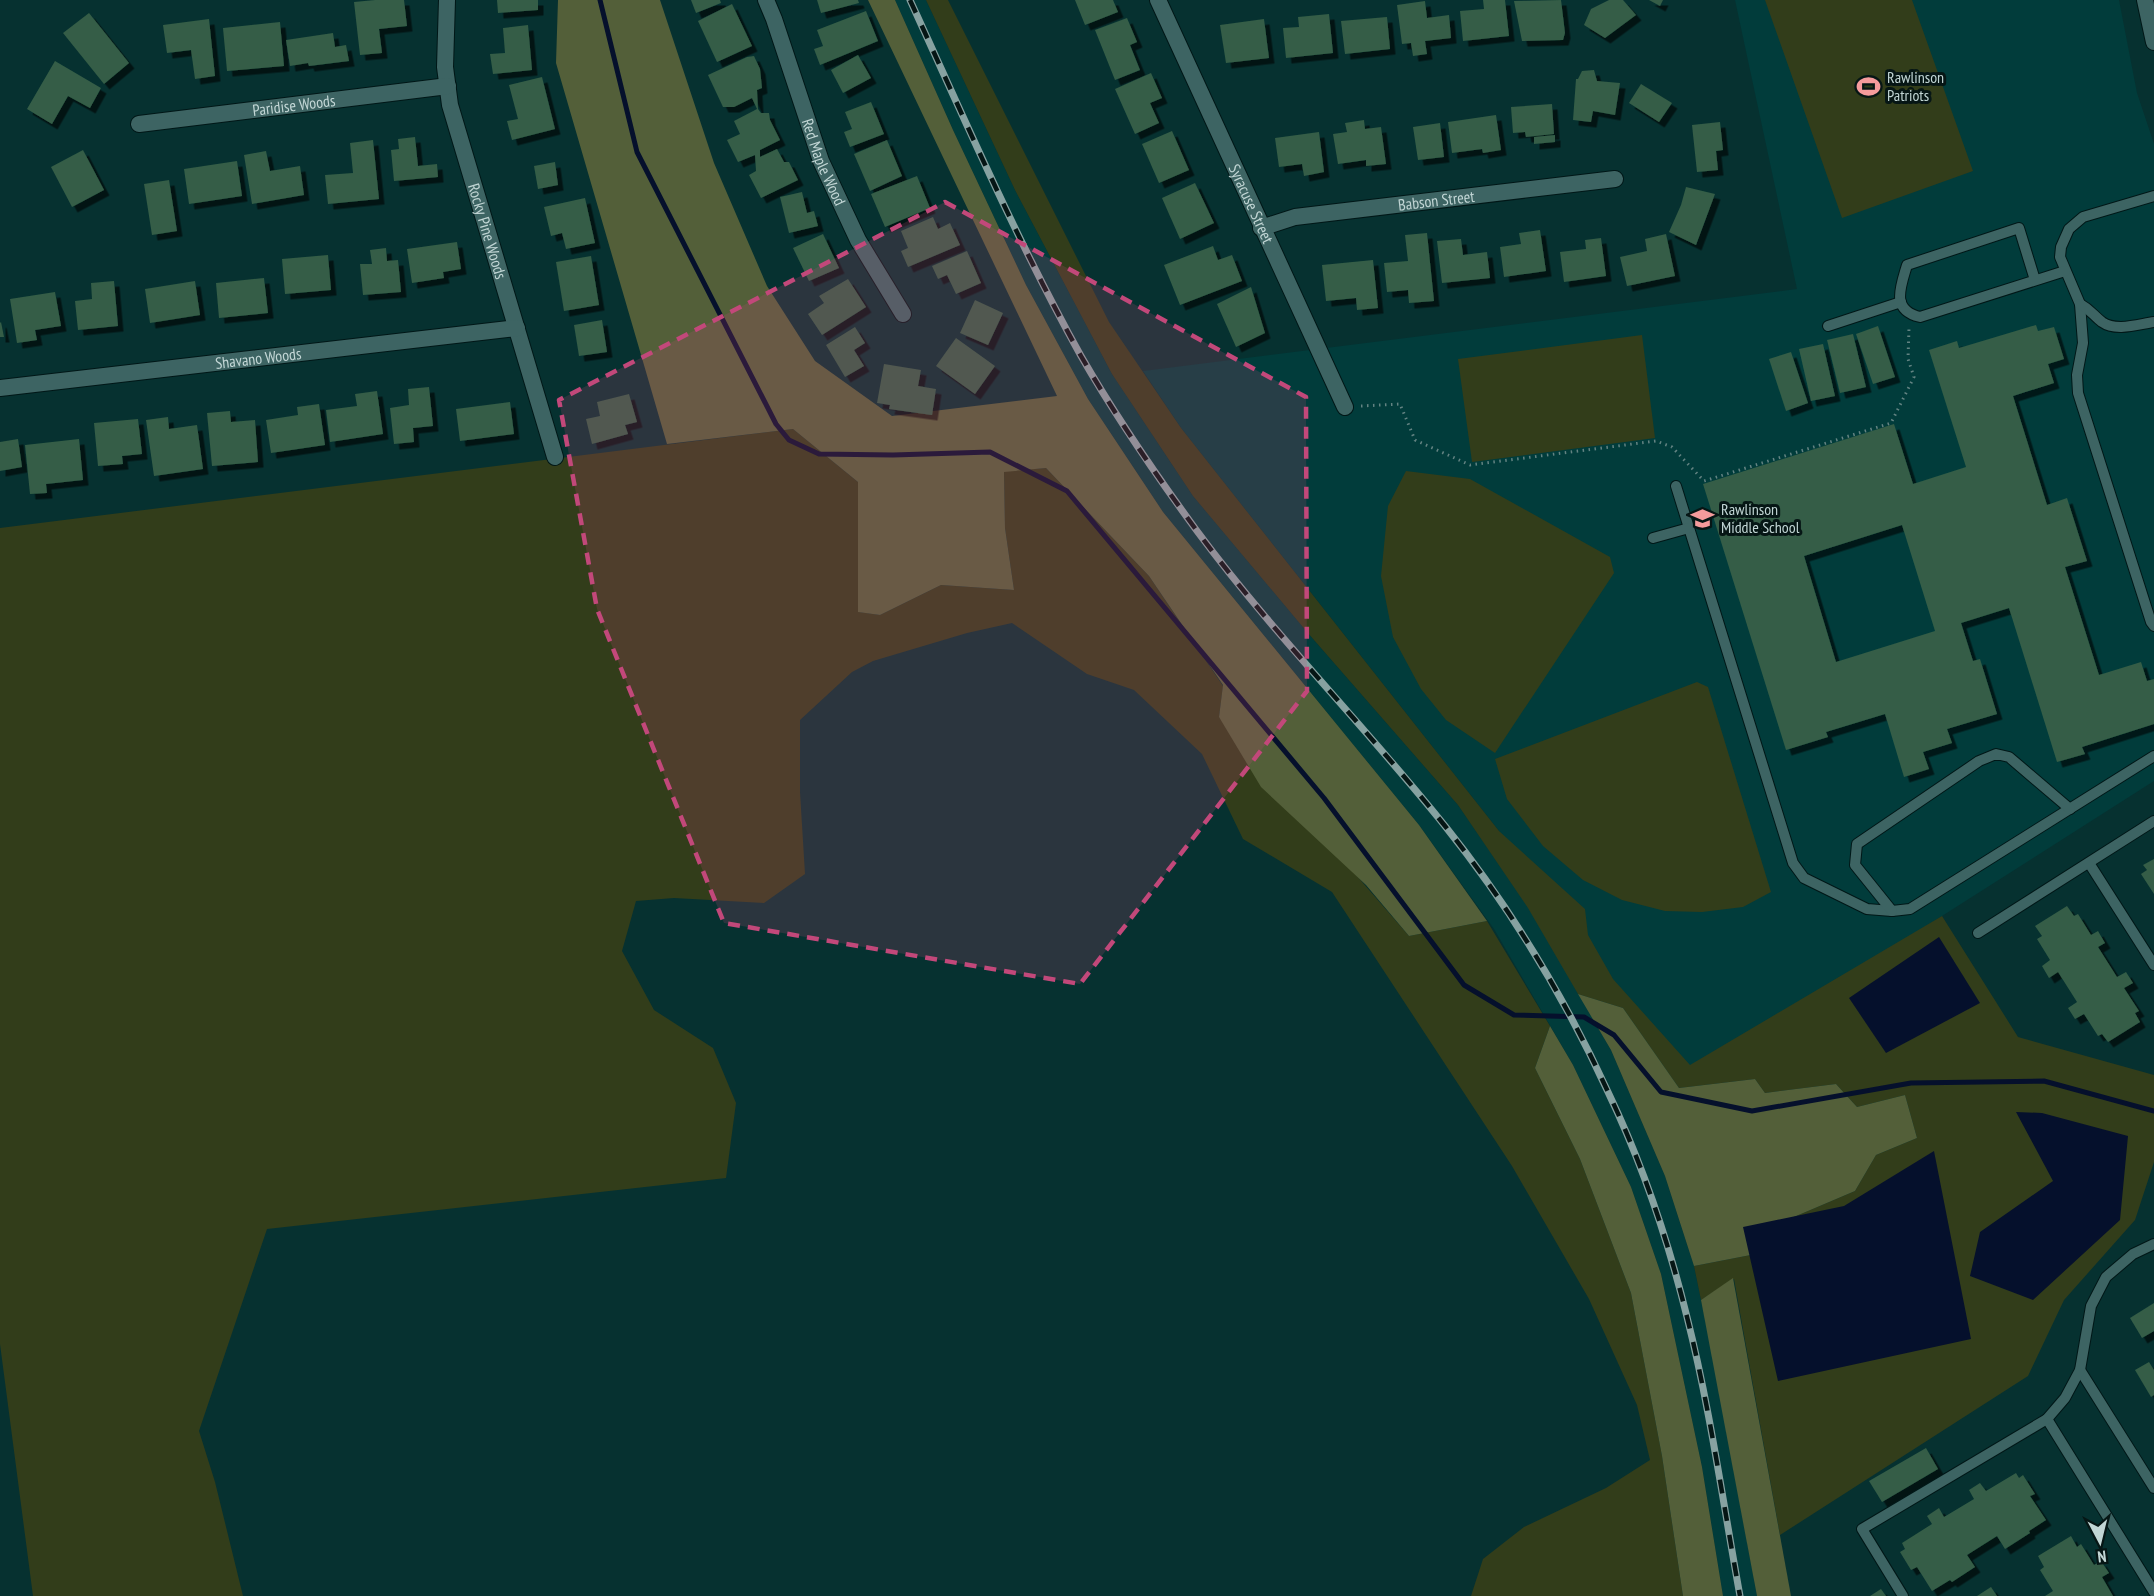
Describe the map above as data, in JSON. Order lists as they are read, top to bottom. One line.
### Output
{"streets":{"street":["Paridise Woods","Red Maple Wood","Babson Street","Syracuse Street","Rocky Pine Woods","Shavano Woods"]},"crossings":[["Paridise Woods","Rocky Pine Woods"],["Babson Street","Syracuse Street"],["Rocky Pine Woods","Shavano Woods"]],"places":{"sports":["Rawlinson Patriots"],"school or university":["Rawlinson Middle School"]},"north":"bottom"}
